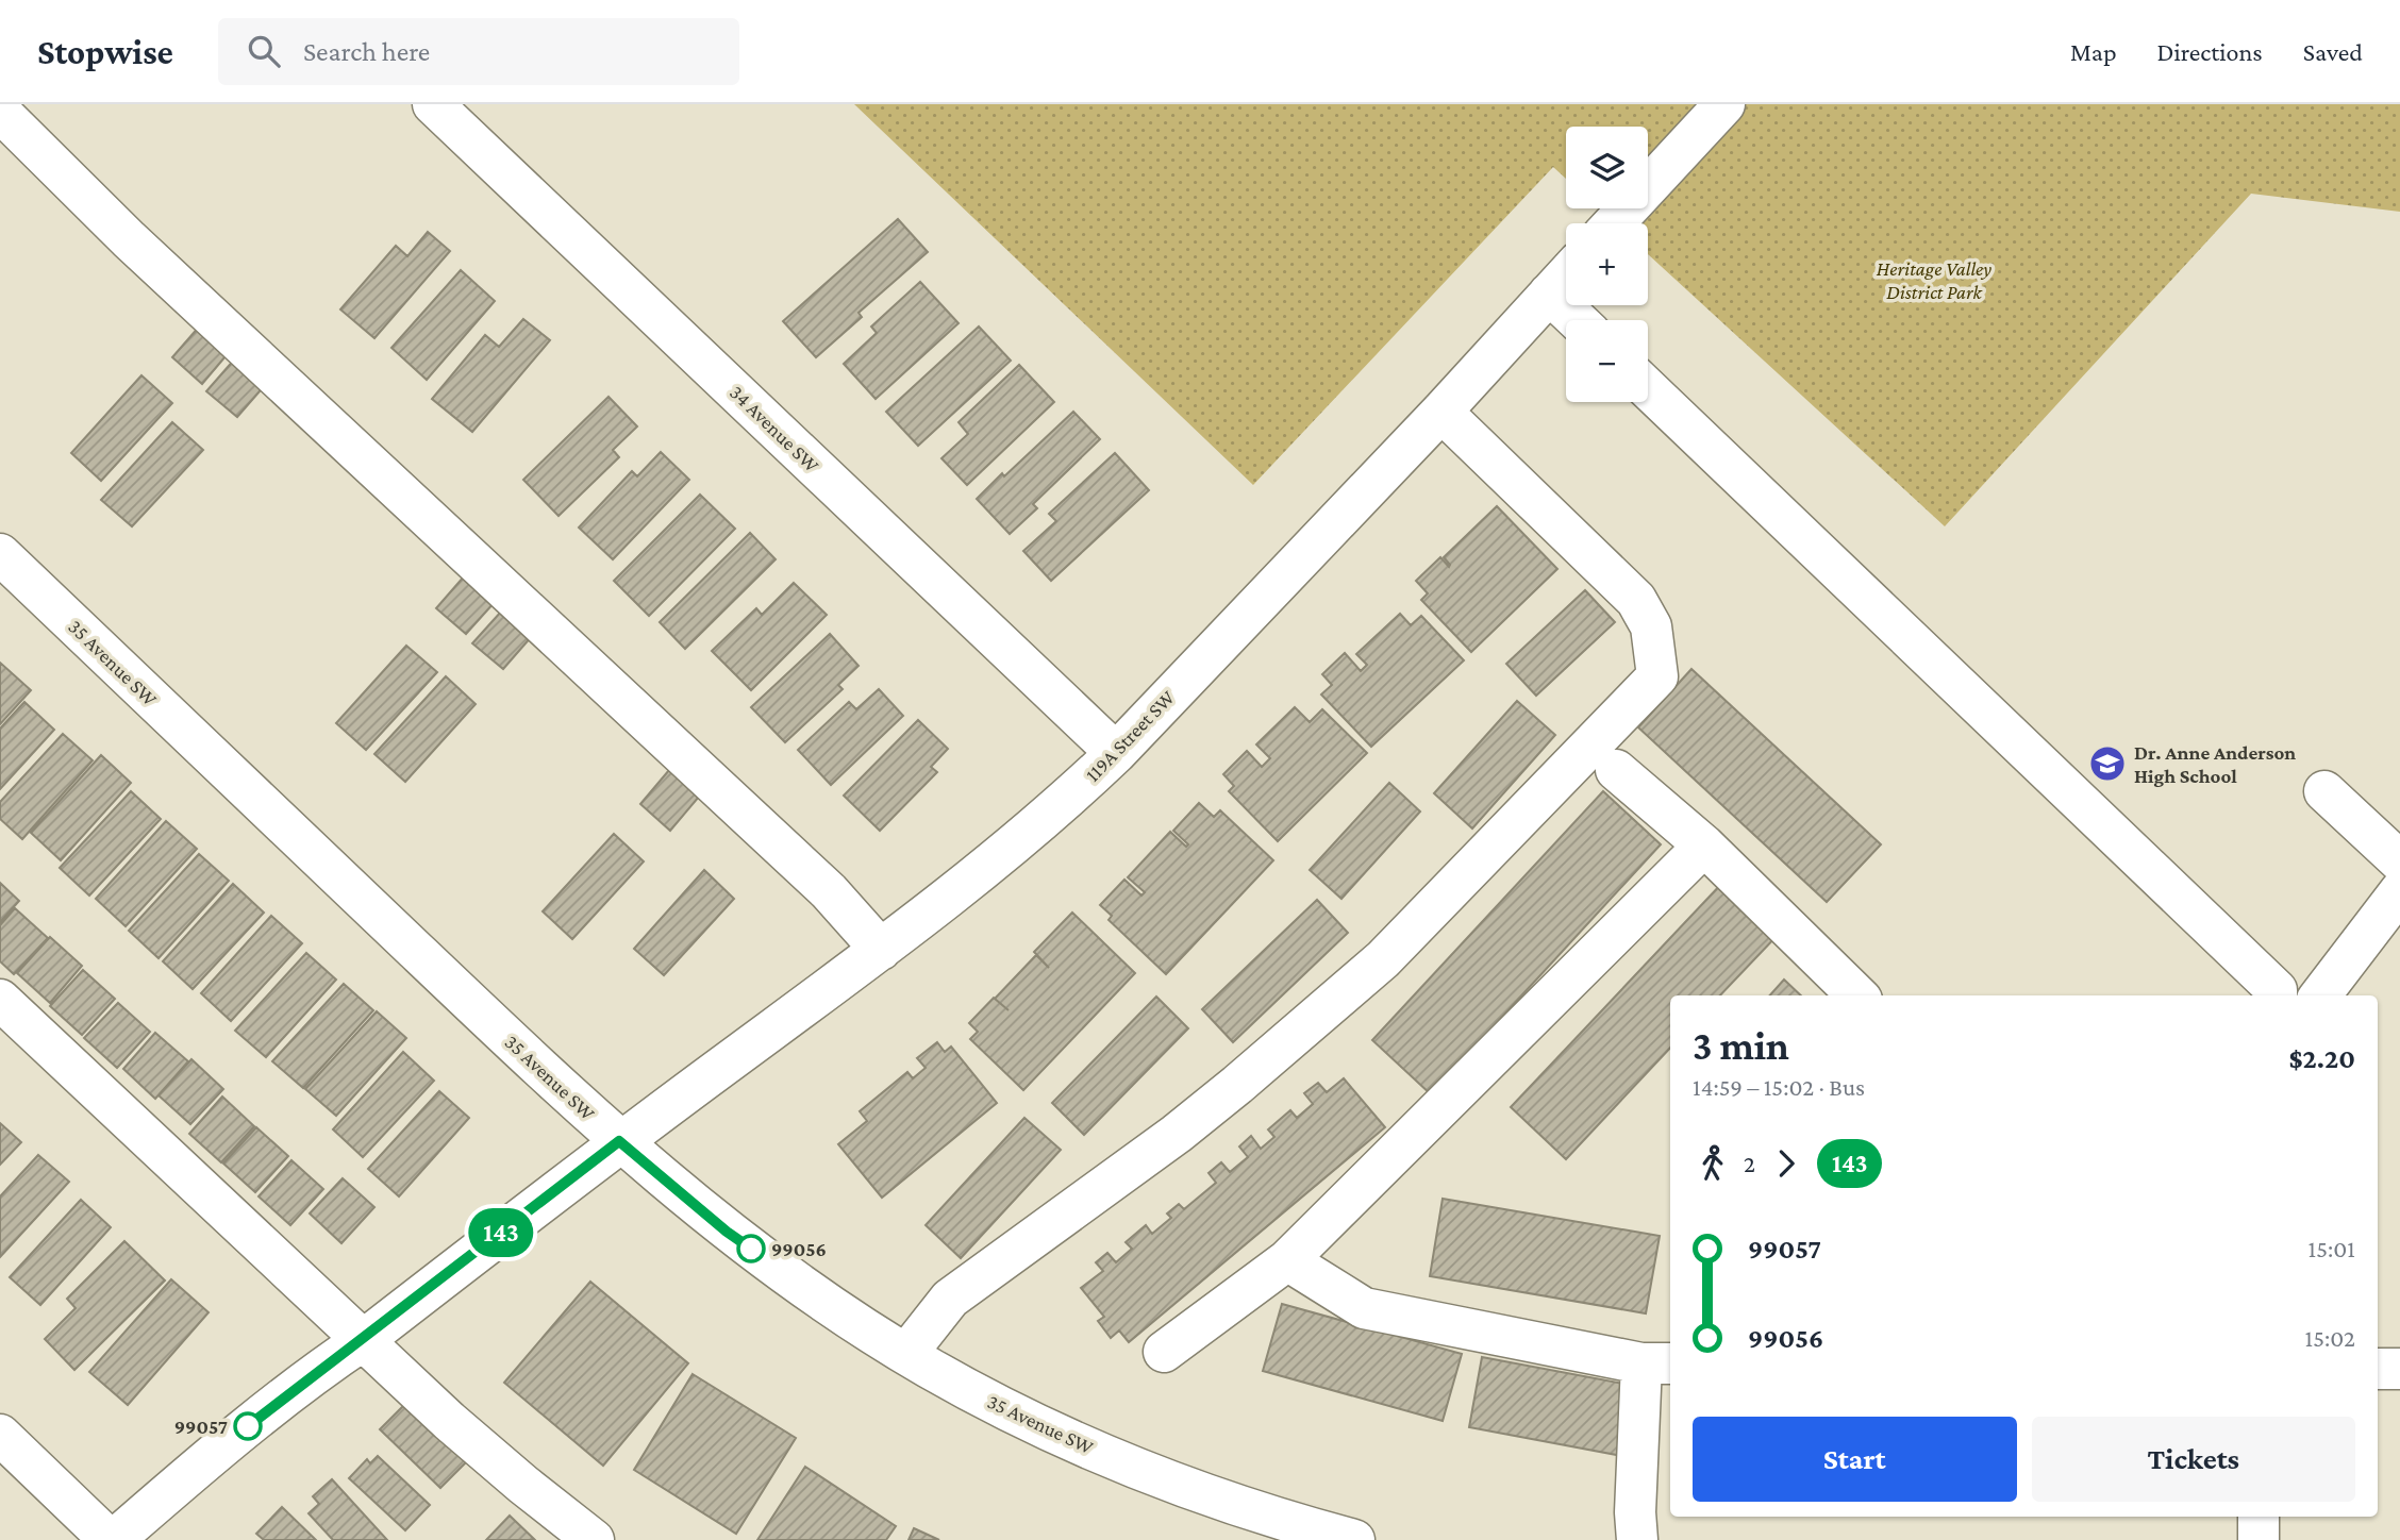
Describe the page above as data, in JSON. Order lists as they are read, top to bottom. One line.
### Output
{"streets":{"street":["34 Avenue SW","35 Avenue SW","119A Street SW"]},"crossings":[["34 Avenue SW","119A Street SW"],["35 Avenue SW","119A Street SW"]],"parks":["Heritage Valley District Park"],"places":{"school or university":["Dr. Anne Anderson High School"],"other":["99056","99057"]},"lines":["bus line 143"],"page":{"header":"Stopwise","search":"Search here","nav":["Map","Directions","Saved"],"on_map":"143","map_buttons":["+","−"],"heading":["3 min","14:59 – 15:02 · Bus","$2.20"],"legs":["2","143"],"list":[{"name":"99057","value":"15:01"},{"name":"99056","value":"15:02"}],"buttons":["Start","Tickets"]}}
